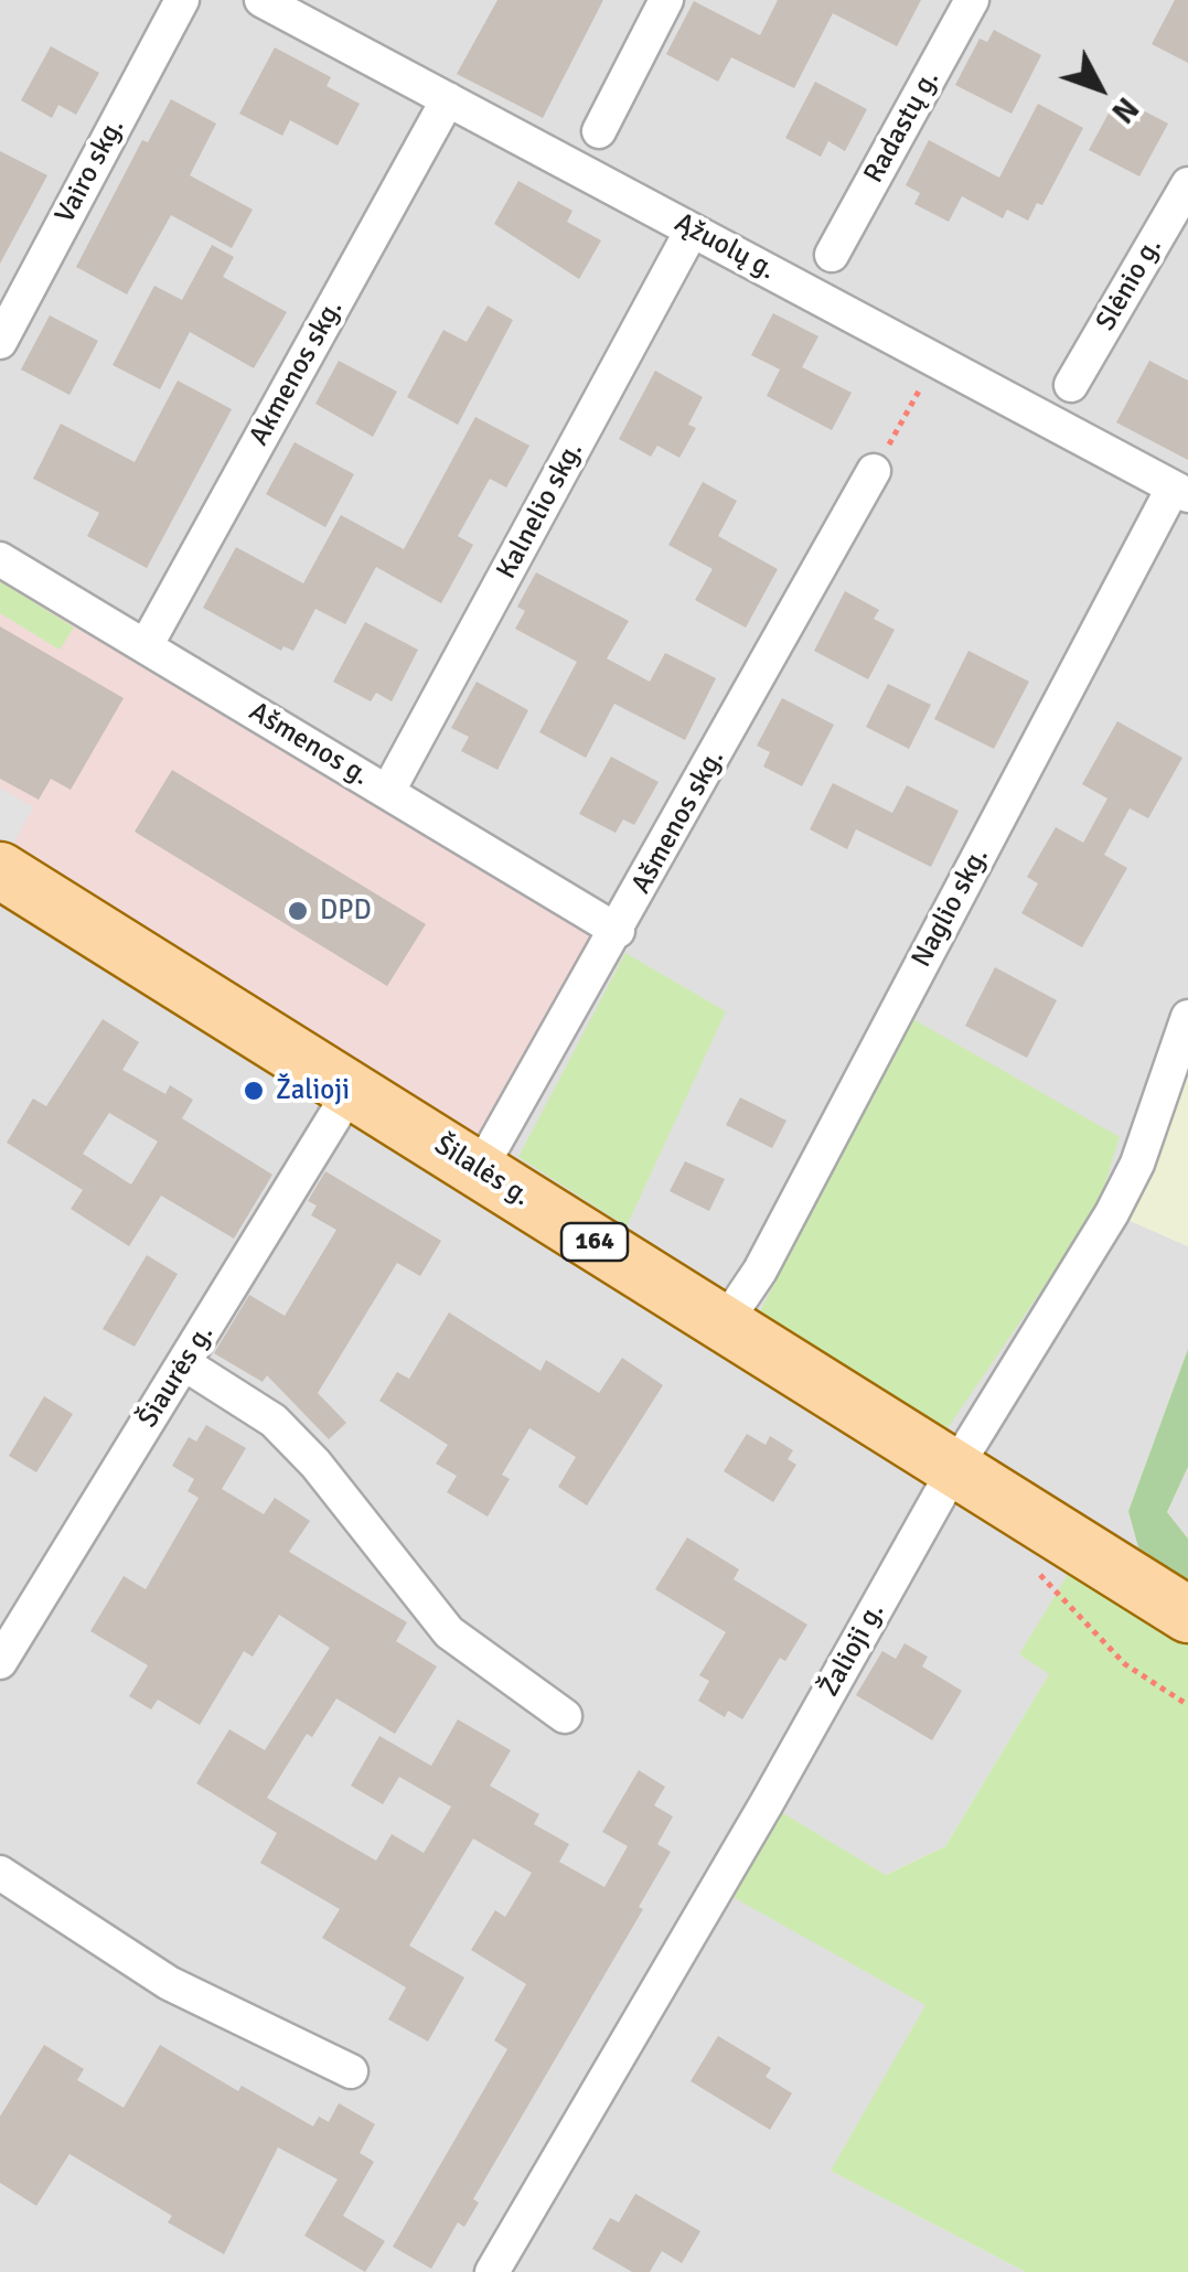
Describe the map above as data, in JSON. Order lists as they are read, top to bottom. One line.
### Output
{"streets":{"main road":["Šilalės g.","164"],"street":["Radastų g.","Vairo skg.","Ąžuolų g.","Slėnio g.","Akmenos skg.","Kalnelio skg.","Ašmenos g.","Ašmenos skg.","Naglio skg.","Šiaurės g.","Žalioji g."]},"crossings":[["Ąžuolų g.","Akmenos skg."],["Ąžuolų g.","Kalnelio skg."],["Ąžuolų g.","Naglio skg."],["Akmenos skg.","Ašmenos g."],["Kalnelio skg.","Ašmenos g."],["Ašmenos g.","Ašmenos skg."],["Ašmenos skg.","Šilalės g."],["Naglio skg.","Šilalės g."],["Šilalės g.","Šiaurės g."],["Šilalės g.","Žalioji g."]],"places":["DPD","Žalioji"],"north":"bottom right"}
